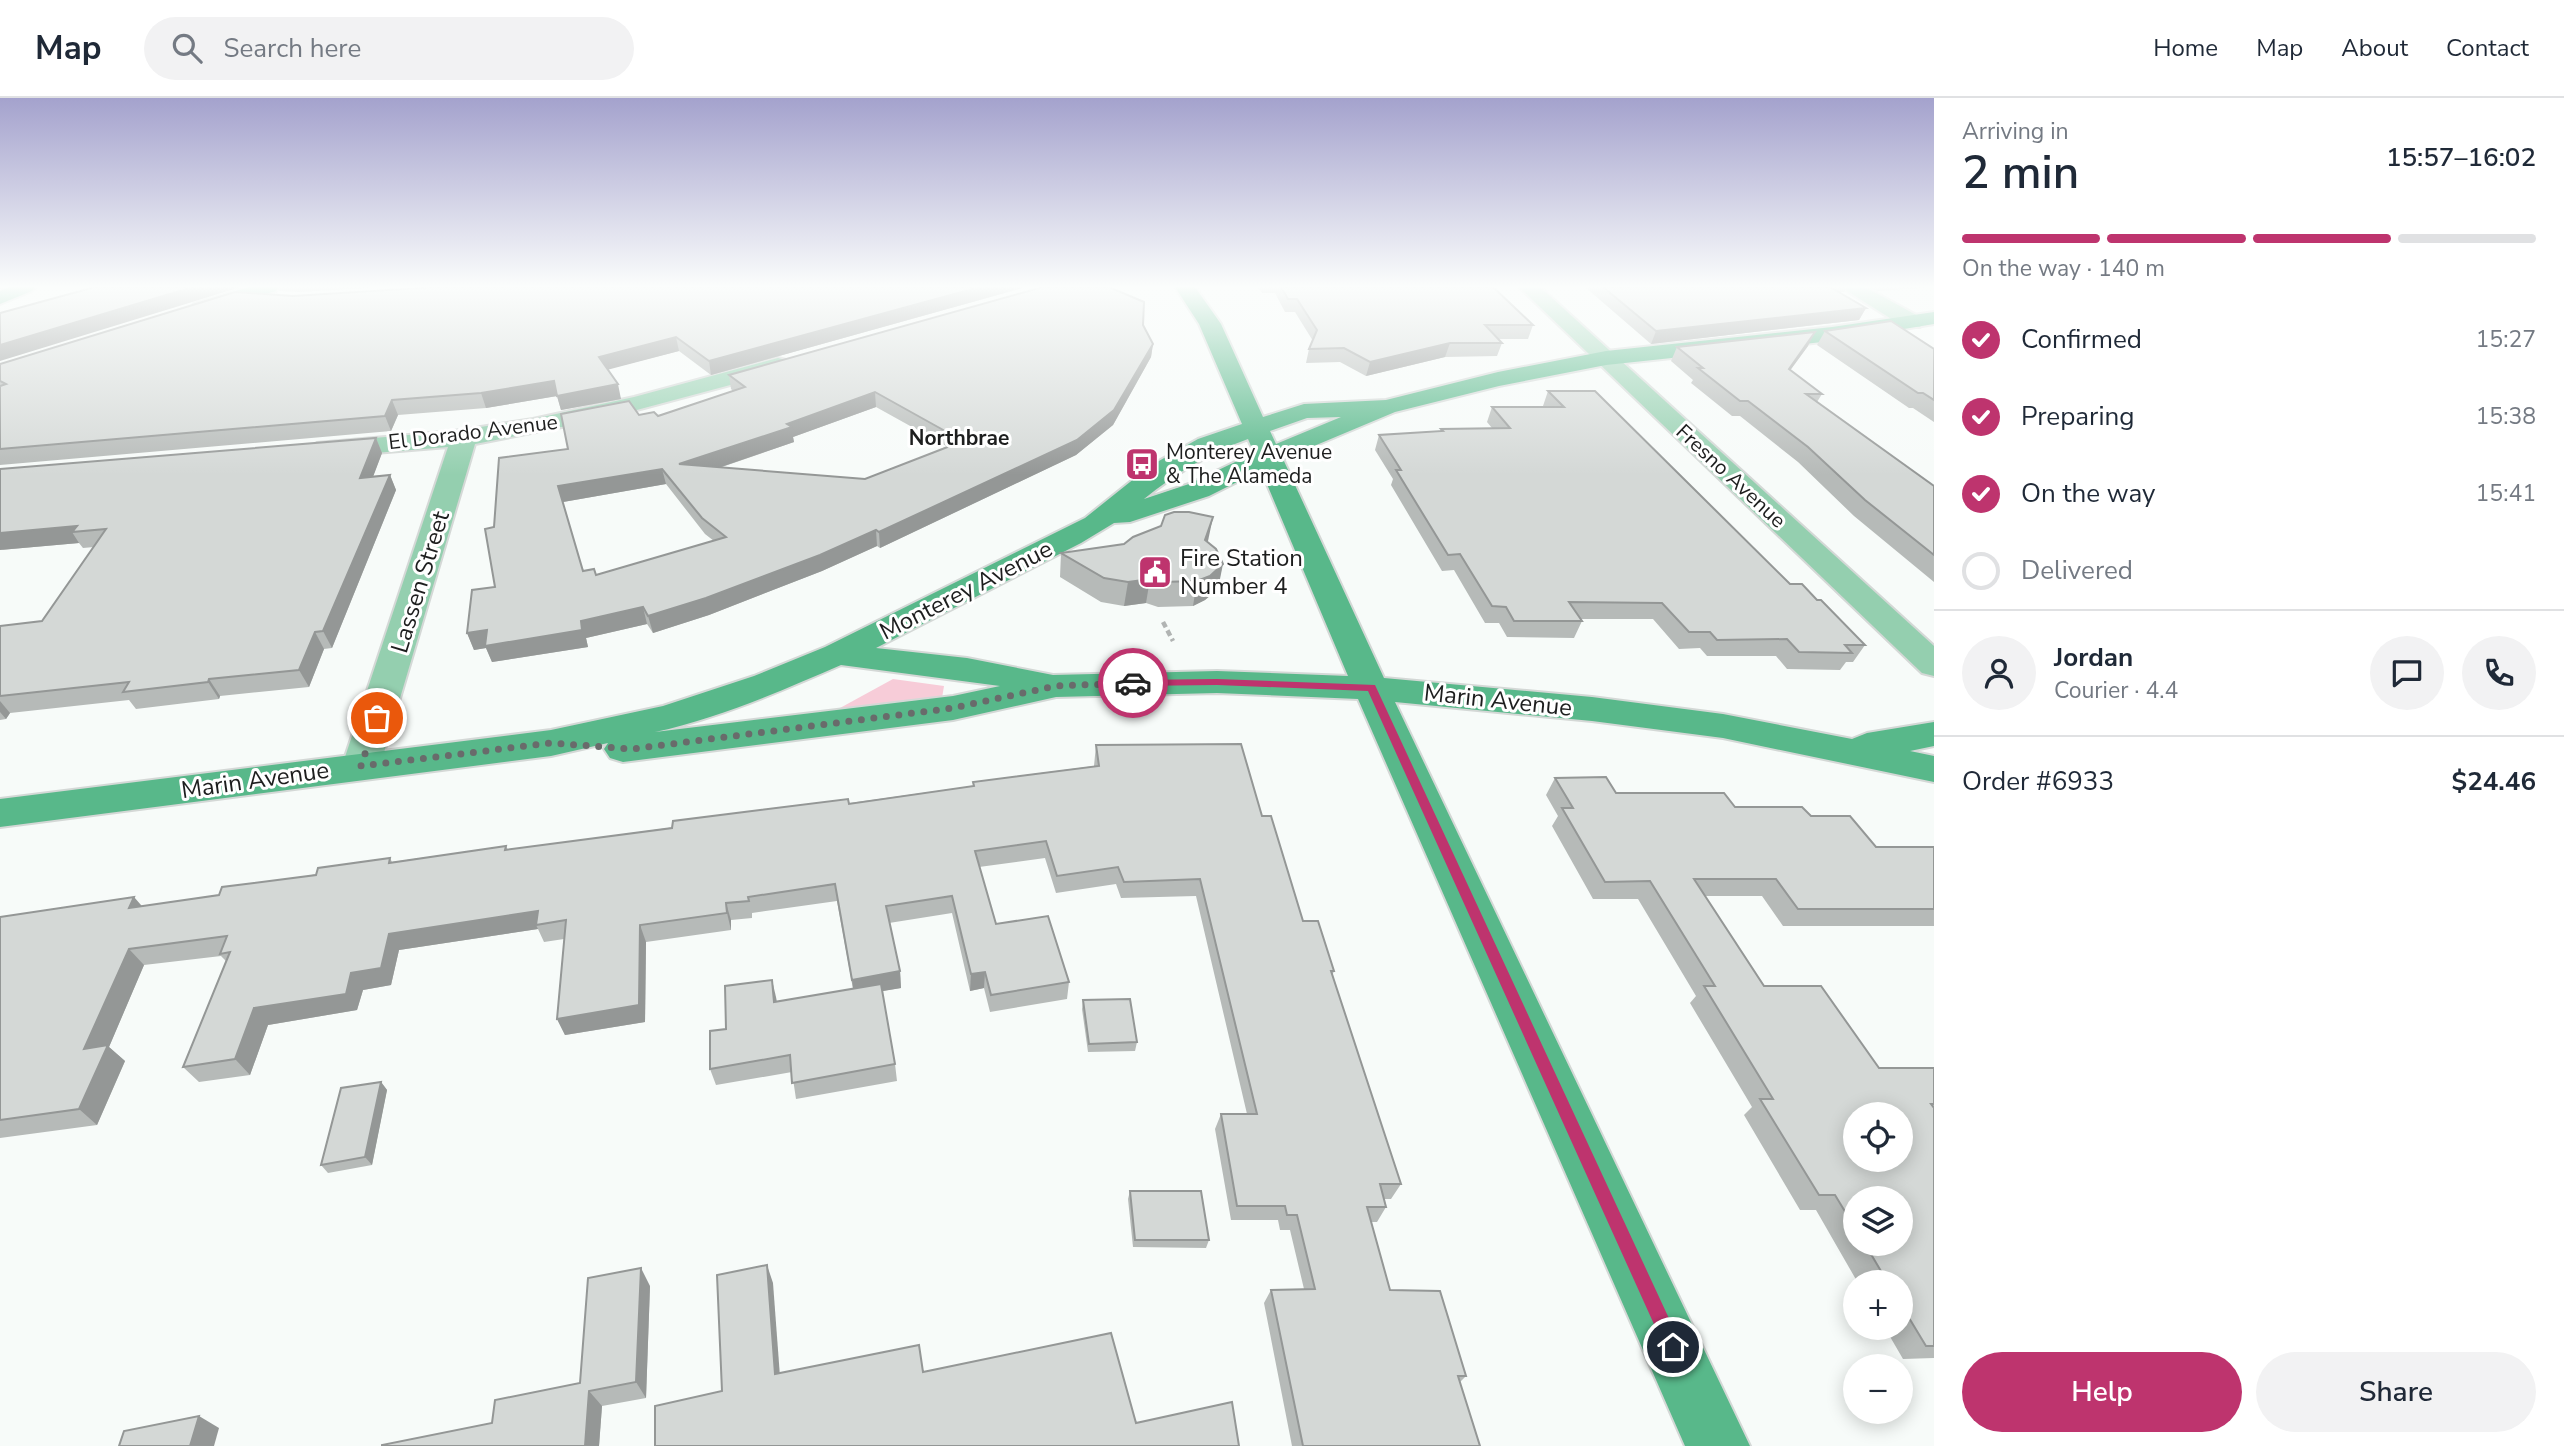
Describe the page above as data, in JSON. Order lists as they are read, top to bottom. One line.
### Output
{"streets":{"main road":["Monterey Avenue","Marin Avenue"],"street":["El Dorado Avenue","Fresno Avenue","Lassen Street"]},"crossings":[["El Dorado Avenue","Lassen Street"],["Fresno Avenue","Monterey Avenue"],["Lassen Street","Marin Avenue"],["Monterey Avenue","Marin Avenue"]],"districts":["Northbrae"],"places":{"bus stop":["Monterey Avenue & The Alameda"],"public building":["Fire Station Number 4"]},"page":{"header":"Map","search":"Search here","nav":["Home","Map","About","Contact"],"heading":["2 min","Arriving in","15:57–16:02"],"panel":["Jordan","Courier · 4.4","Order #6933","$24.46"],"bar":"On the way · 140 m","list":[["Confirmed","15:27"],["Preparing","15:38"],["On the way","15:41"],"Delivered"],"map_buttons":["+","−"],"buttons":["Help","Share"]}}
